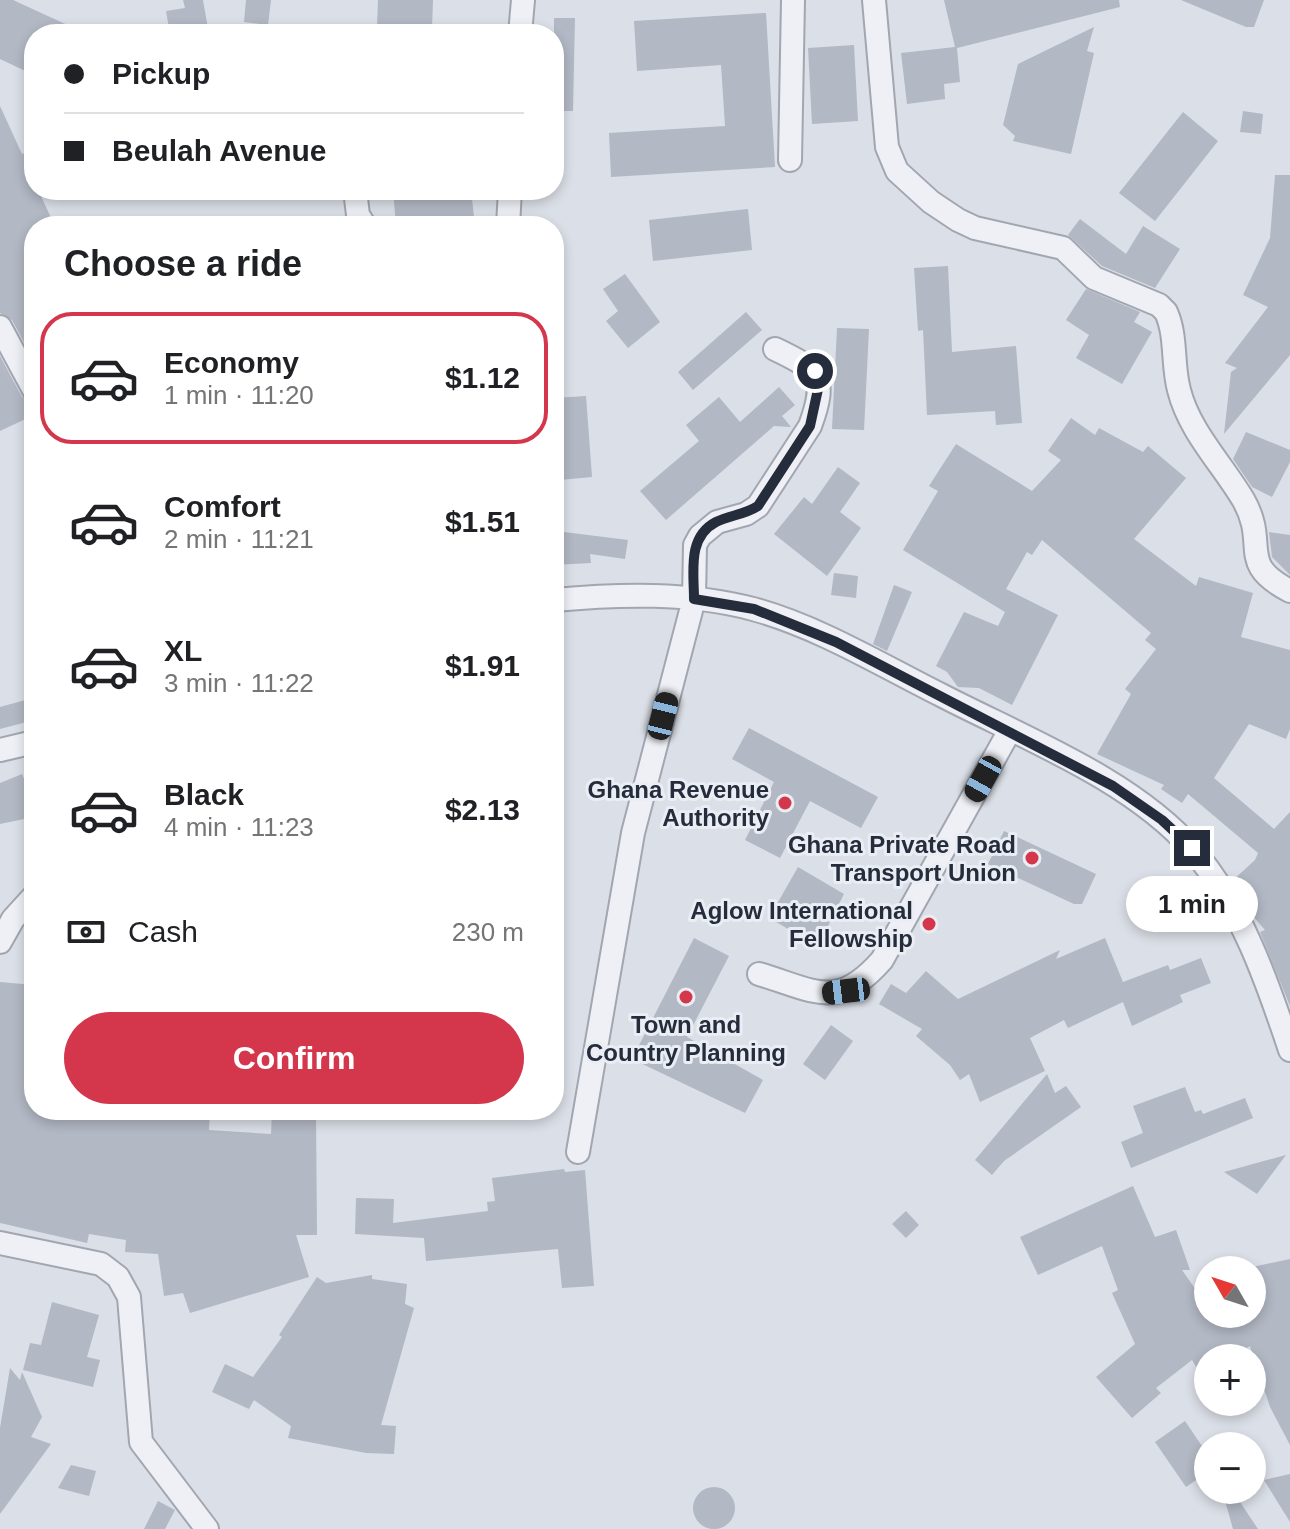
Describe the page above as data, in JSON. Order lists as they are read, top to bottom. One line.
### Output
{"places":["Ghana Revenue Authority","Ghana Private Road Transport Union","Aglow International Fellowship","Town and Country Planning"],"north":"top left","page":{"banner":["Pickup","Beulah Avenue"],"heading":"Choose a ride","list":[{"name":"Economy","note":"1 min · 11:20","value":"$1.12"},{"name":"Comfort","note":"2 min · 11:21","value":"$1.51"},{"name":"XL","note":"3 min · 11:22","value":"$1.91"},{"name":"Black","note":"4 min · 11:23","value":"$2.13"}],"bubble":"1 min","pay":["Cash","230 m"],"buttons":"Confirm","map_buttons":["+","−"]}}
